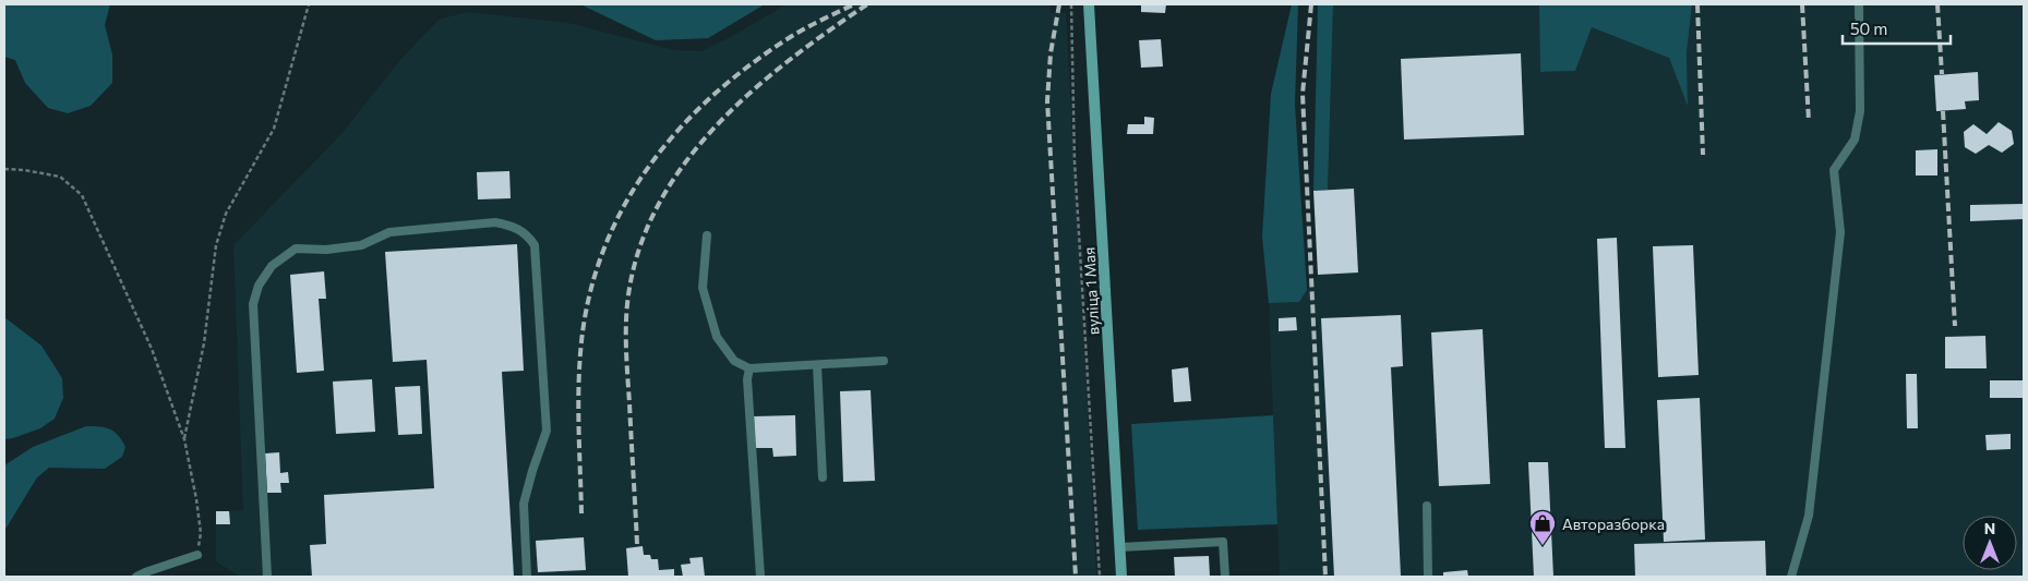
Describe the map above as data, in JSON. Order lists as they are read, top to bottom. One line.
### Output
{"streets":{"street":["вуліца 1 Мая"]},"places":{"shop":["Авторазборка"]},"scale_bar":"50 m","north":"top"}
